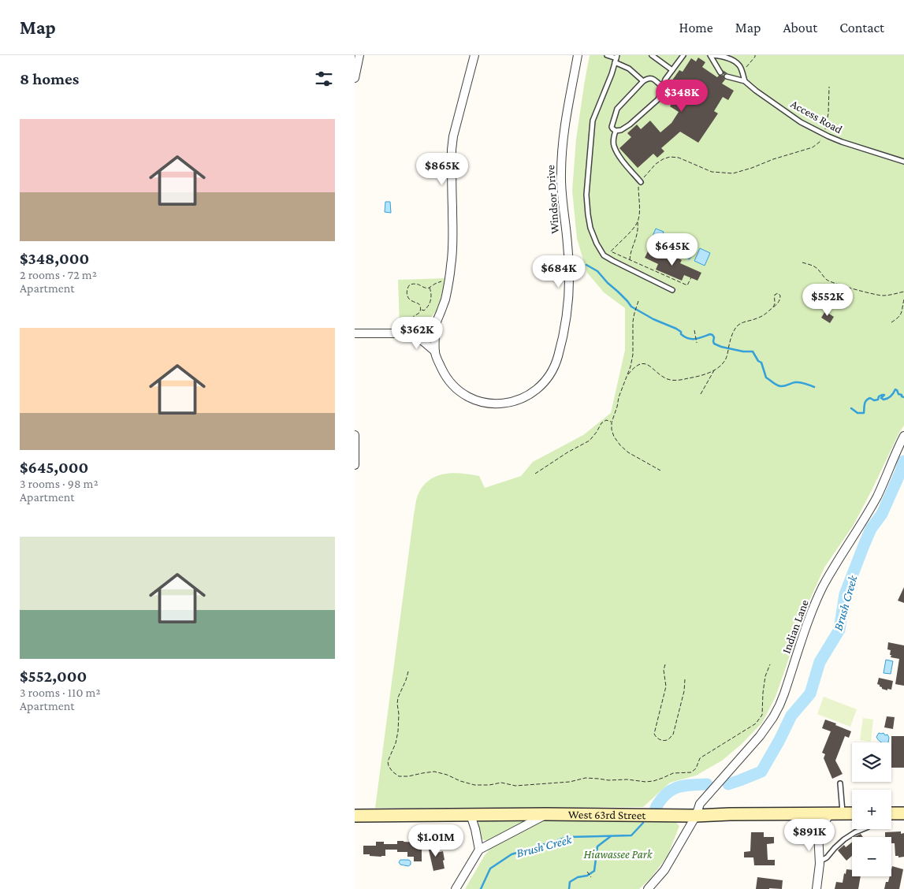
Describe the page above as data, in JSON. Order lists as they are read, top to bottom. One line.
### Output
{"streets":{"main road":["West 63rd Street"],"street":["Windsor Drive","Indian Lane"],"lane":["Access Road"]},"crossings":[["Indian Lane","West 63rd Street"]],"water":["Brush Creek"],"parks":["Hiawassee Park"],"page":{"header":"Map","nav":["Home","Map","About","Contact"],"heading":"8 homes","price":["$348K","$865K","$645K","$684K","$552K","$362K","$891K","$1.01M"],"list":[{"name":"$348,000","note":"2 rooms · 72 m² · Apartment"},{"name":"$645,000","note":"3 rooms · 98 m² · Apartment"},{"name":"$552,000","note":"3 rooms · 110 m² · Apartment"}],"map_buttons":["+","−"]}}
